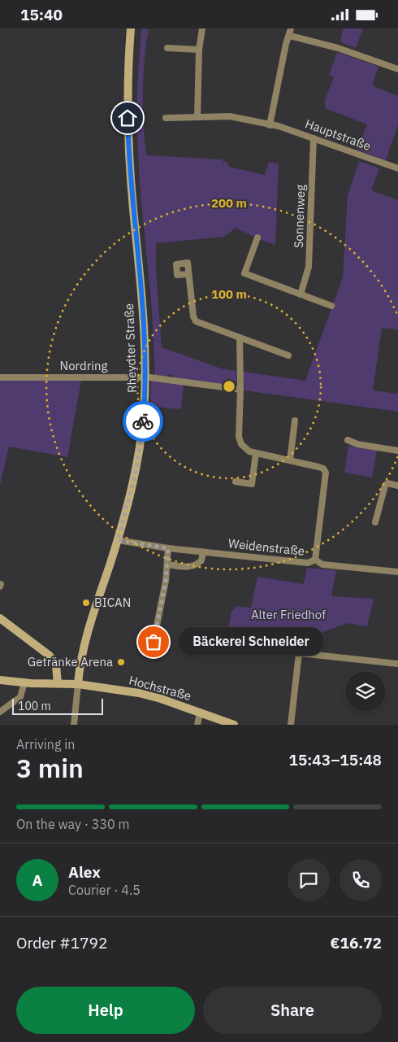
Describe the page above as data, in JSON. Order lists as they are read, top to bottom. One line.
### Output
{"streets":{"main road":["Rheydter Straße","Hochstraße"],"street":["Hauptstraße","Sonnenweg","Nordring","Weidenstraße"]},"crossings":[["Hauptstraße","Sonnenweg"],["Rheydter Straße","Nordring"],["Rheydter Straße","Weidenstraße"],["Rheydter Straße","Hochstraße"]],"parks":["Alter Friedhof"],"places":["BICAN","Bäckerei Schneider","Getränke Arena"],"scale_bar":"100 m","page":{"status":"15:40","bubble":"Bäckerei Schneider","scale":"100 m","heading":["3 min","Arriving in","15:43–15:48"],"panel":["Alex","Courier · 4.5","Order #1792","€16.72"],"bar":"On the way · 330 m","round":"A","buttons":["Help","Share"]},"rings":["200 m","100 m"]}
